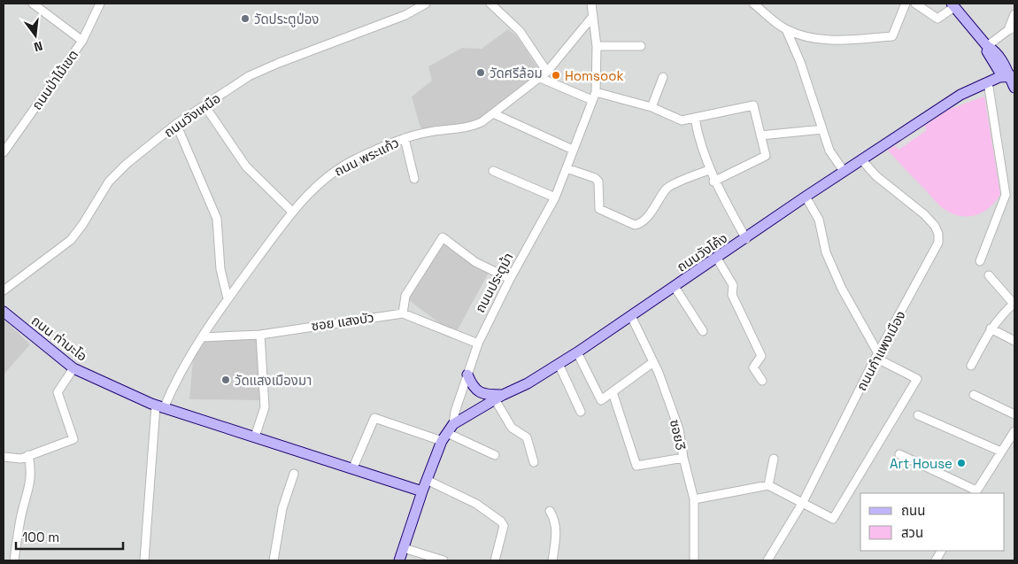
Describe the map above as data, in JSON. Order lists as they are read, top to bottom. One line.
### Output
{"streets":{"main road":["ถนนวังโค้ง","ถนนประตูม้า","ถนน ท่ามะโอ"],"street":["ถนนป่าไม้เขต","ถนนวังเหนือ","ถนน พระแก้ว","ซอย แสงบัว","ถนนกำแพงเมือง","ซอย3"]},"crossings":[["ถนน พระแก้ว","ถนนประตูม้า"],["ถนน พระแก้ว","ซอย แสงบัว"],["ถนน พระแก้ว","ถนน ท่ามะโอ"],["ถนนวังโค้ง","ถนนประตูม้า"],["ถนนวังโค้ง","ถนนกำแพงเมือง"],["ถนนวังโค้ง","ซอย3"],["ถนนประตูม้า","ถนน ท่ามะโอ"]],"places":["วัดประตูป่อง","วัดศรีล้อม","Homsook","วัดแสงเมืองมา","Art House"],"legend":["ถนน","สวน"],"scale_bar":"100 m","north":"bottom"}
